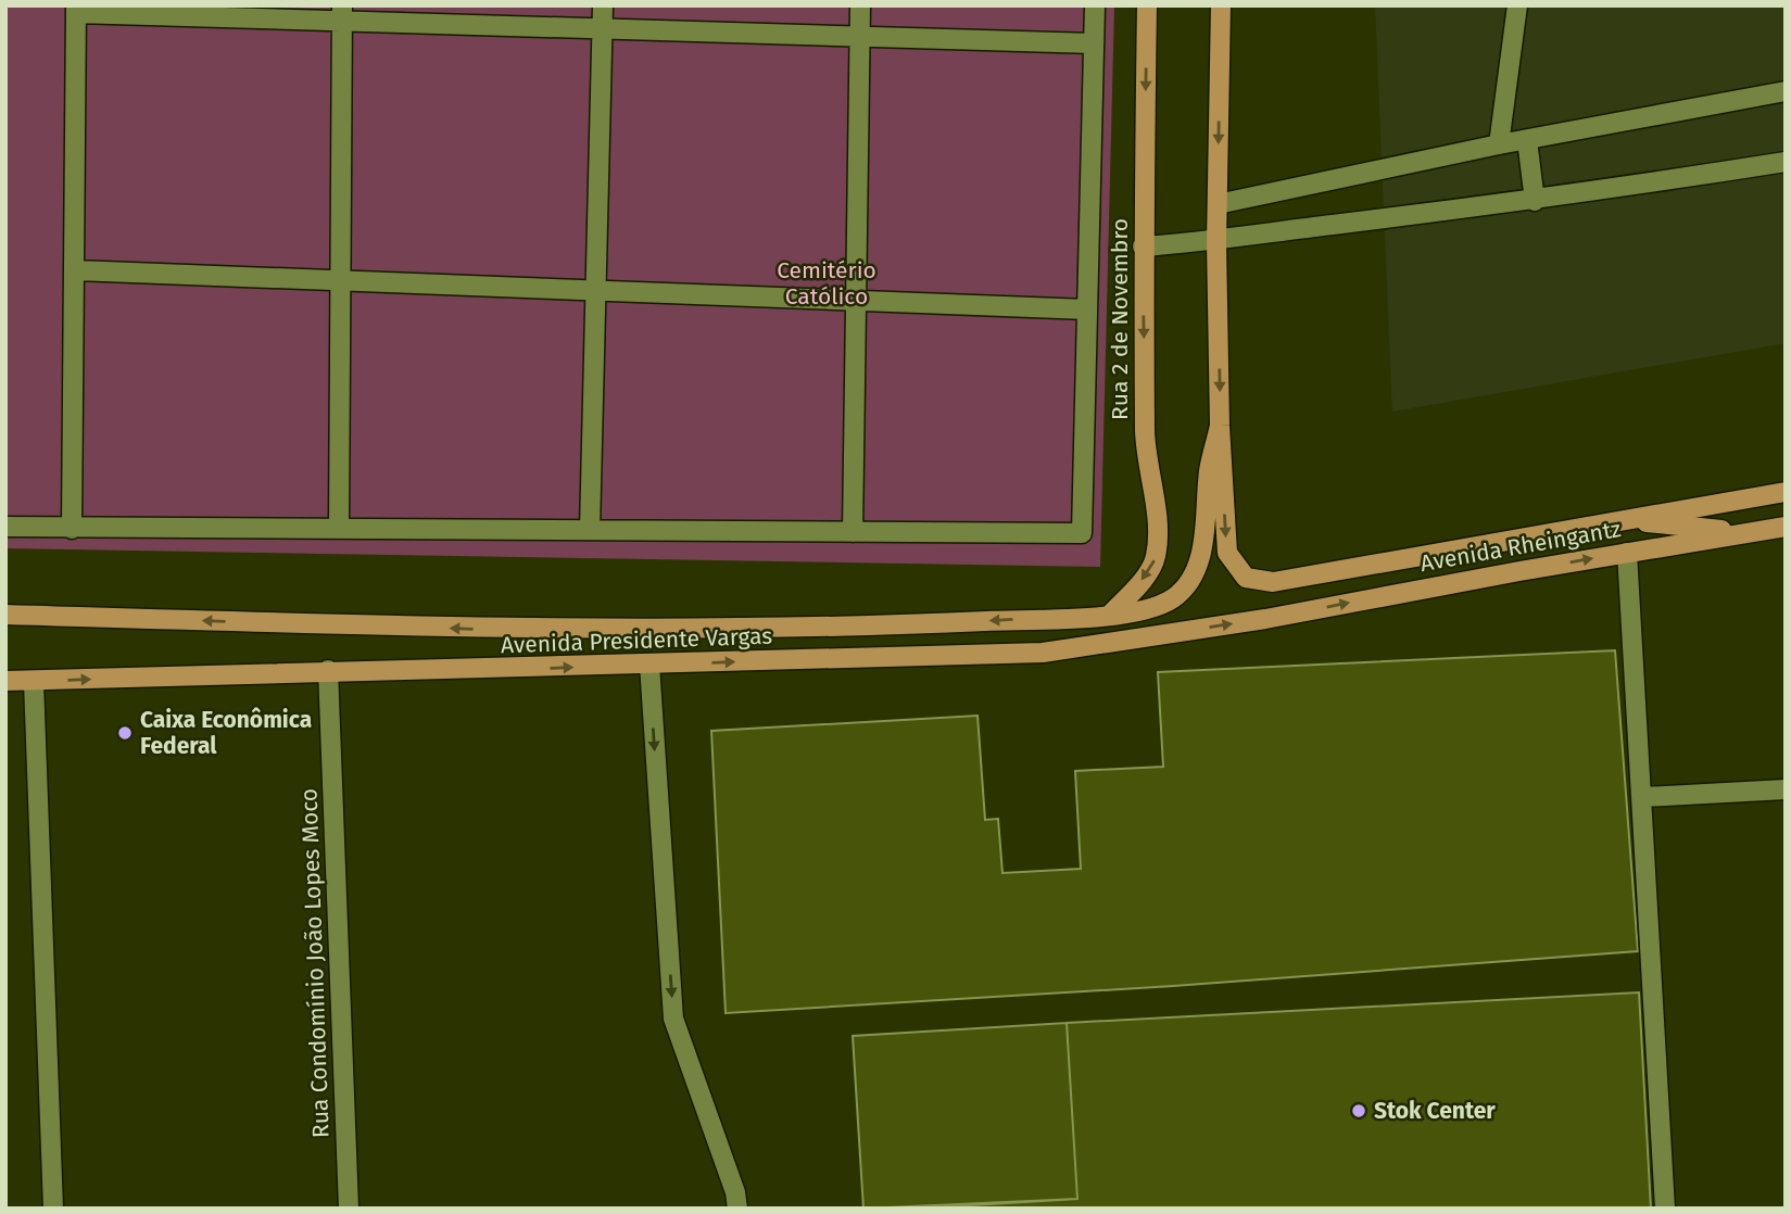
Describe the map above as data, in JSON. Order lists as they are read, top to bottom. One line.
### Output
{"streets":{"main road":["Rua 2 de Novembro","Avenida Rheingantz","Avenida Presidente Vargas"],"street":["Rua Condomínio João Lopes Moco"]},"crossings":[["Rua 2 de Novembro","Avenida Presidente Vargas"],["Avenida Rheingantz","Avenida Presidente Vargas"],["Avenida Presidente Vargas","Rua Condomínio João Lopes Moco"]],"one_way":["Avenida Rheingantz"],"parks":["Cemitério Católico"],"places":["Caixa Econômica Federal","Stok Center"]}
